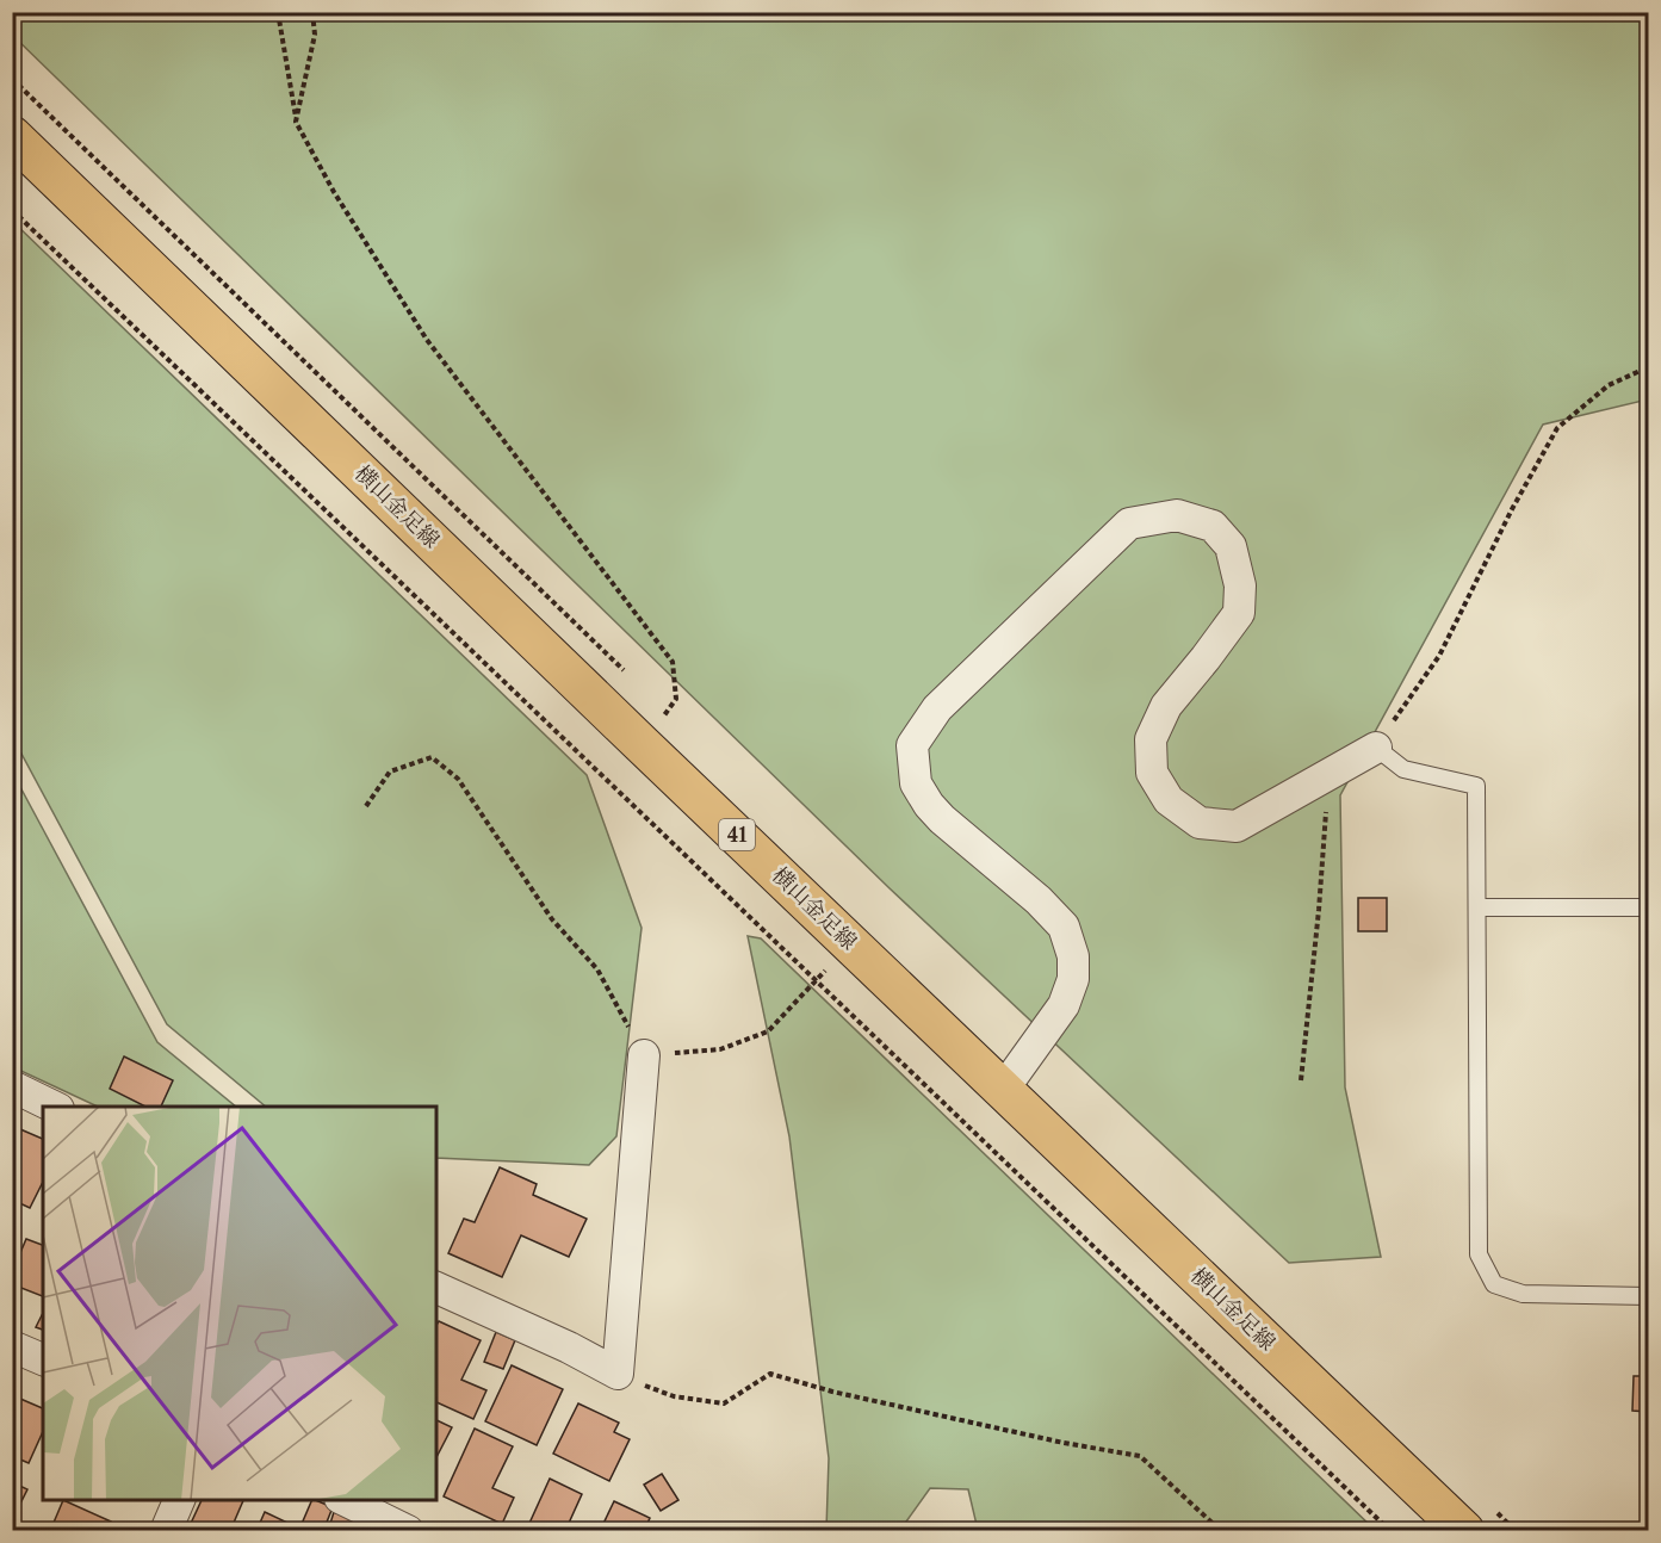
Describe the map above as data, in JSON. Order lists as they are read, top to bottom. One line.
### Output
{"streets":{"main road":["横山金足線","41"]}}
